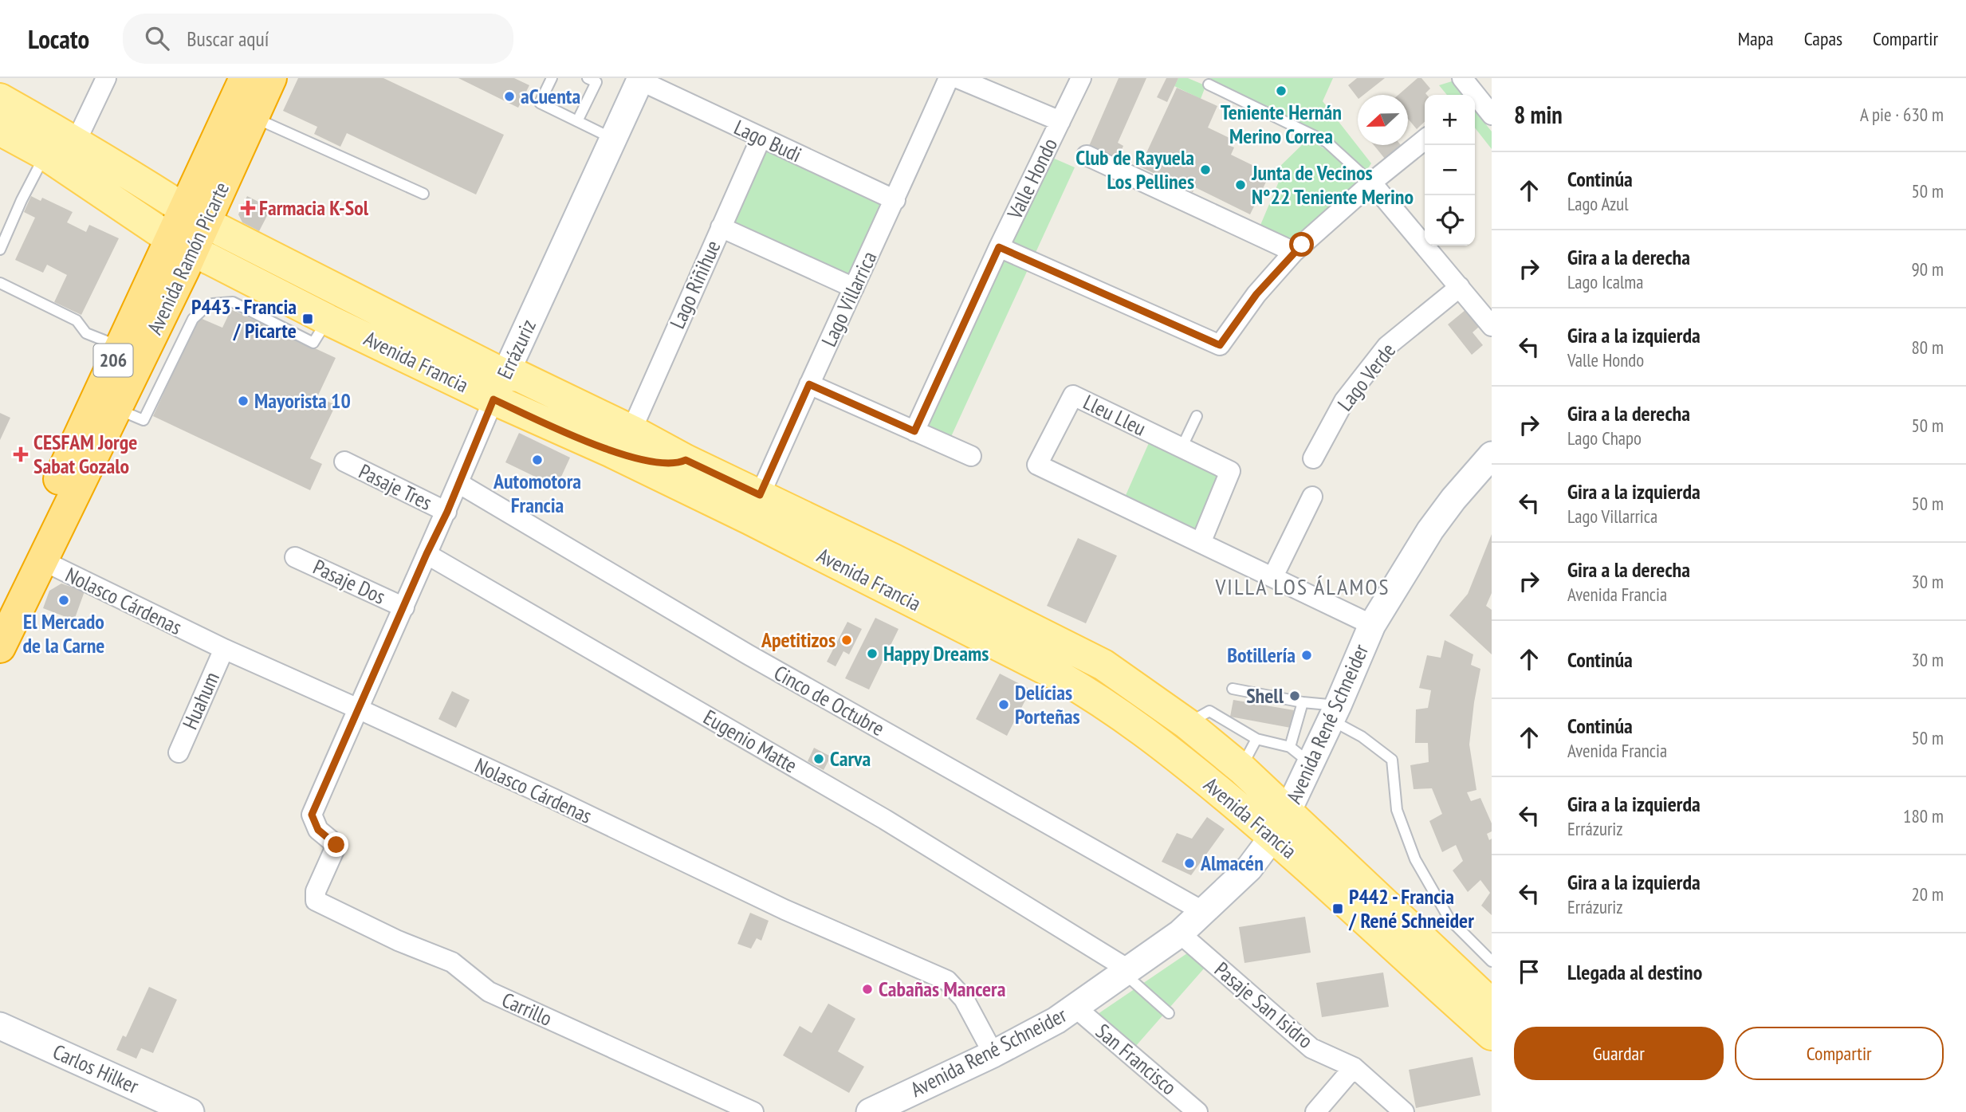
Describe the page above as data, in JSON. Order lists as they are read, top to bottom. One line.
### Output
{"streets":{"highway":["Avenida Ramón Picarte","206"],"main road":["Errázuriz","Avenida Francia","Avenida René Schneider","Carlos Hilker"],"street":["Lago Budi","Valle Hondo","Lago Riñihue","Lago Villarrica","Lago Verde","Lleu Lleu","Pasaje Tres","Pasaje Dos","Nolasco Cárdenas","Huahum","Cinco de Octubre","Eugenio Matte","Pasaje San Isidro","Carrillo","San Francisco"]},"crossings":[["Lago Budi","Lago Riñihue"],["Lago Budi","Lago Villarrica"],["Lago Budi","Errázuriz"],["Avenida Ramón Picarte","Avenida Francia"],["Avenida Ramón Picarte","Nolasco Cárdenas"],["Lago Riñihue","Avenida Francia"],["Lago Villarrica","Avenida Francia"],["Errázuriz","Avenida Francia"],["Errázuriz","Pasaje Tres"],["Errázuriz","Pasaje Dos"],["Errázuriz","Nolasco Cárdenas"],["Errázuriz","Cinco de Octubre"],["Errázuriz","Eugenio Matte"],["Errázuriz","Carrillo"],["Avenida Francia","Avenida René Schneider"],["Lleu Lleu","Avenida René Schneider"],["Nolasco Cárdenas","Huahum"],["Nolasco Cárdenas","Avenida René Schneider"],["Cinco de Octubre","Avenida René Schneider"],["Avenida René Schneider","Eugenio Matte"],["Avenida René Schneider","Pasaje San Isidro"],["Avenida René Schneider","San Francisco"]],"districts":["VILLA LOS ÁLAMOS"],"places":{"other":["Teniente Hernán Merino Correa","aCuenta","Club de Rayuela Los Pellines","Junta de Vecinos N°22 Teniente Merino","Mayorista 10","Automotora Francia","El Mercado de la Carne","Apetitizos","Happy Dreams","Botillería","Shell","Delícias Porteñas","Carva","Almacén","Cabañas Mancera"],"health":["Farmacia K-Sol","CESFAM Jorge Sabat Gozalo"],"transit":["P443 - Francia / Picarte","P442 - Francia / René Schneider"]},"north":"left","page":{"header":"Locato","search":"Buscar aquí","nav":["Mapa","Capas","Compartir"],"heading":["8 min","A pie · 630 m"],"map_buttons":["+","−"],"list":[["Continúa","Lago Azul","50 m"],["Gira a la derecha","Lago Icalma","90 m"],["Gira a la izquierda","Valle Hondo","80 m"],["Gira a la derecha","Lago Chapo","50 m"],["Gira a la izquierda","Lago Villarrica","50 m"],["Gira a la derecha","Avenida Francia","30 m"],["Continúa","30 m"],["Continúa","Avenida Francia","50 m"],["Gira a la izquierda","Errázuriz","180 m"],["Gira a la izquierda","Errázuriz","20 m"],"Llegada al destino"],"buttons":["Guardar","Compartir"]}}
